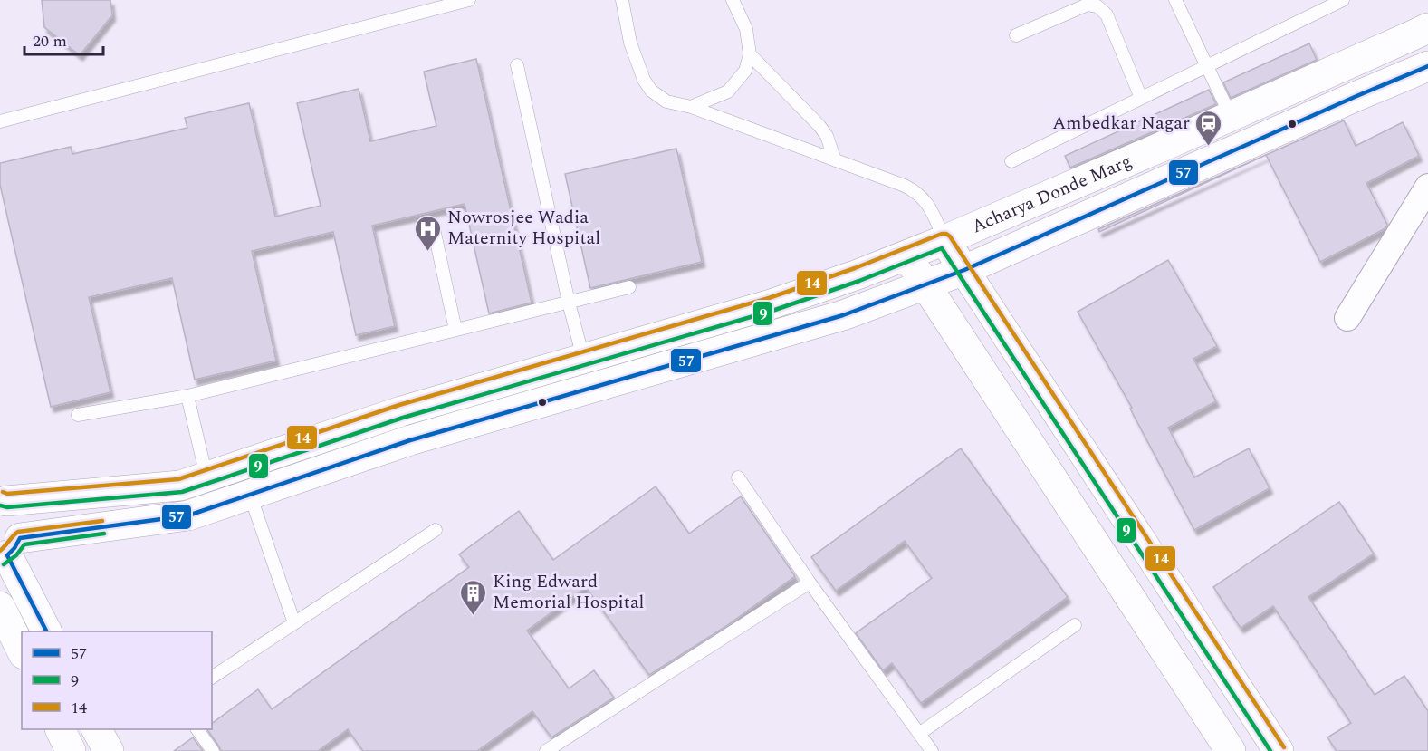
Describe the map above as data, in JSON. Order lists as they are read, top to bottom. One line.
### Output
{"streets":{"main road":["Acharya Donde Marg"]},"places":{"station":["Ambedkar Nagar"],"hospital":["Nowrosjee Wadia Maternity Hospital"],"building":["King Edward Memorial Hospital"]},"lines":["transit line 57","transit line 14","transit line 9"],"legend":["57","9","14"],"scale_bar":"20 m"}
